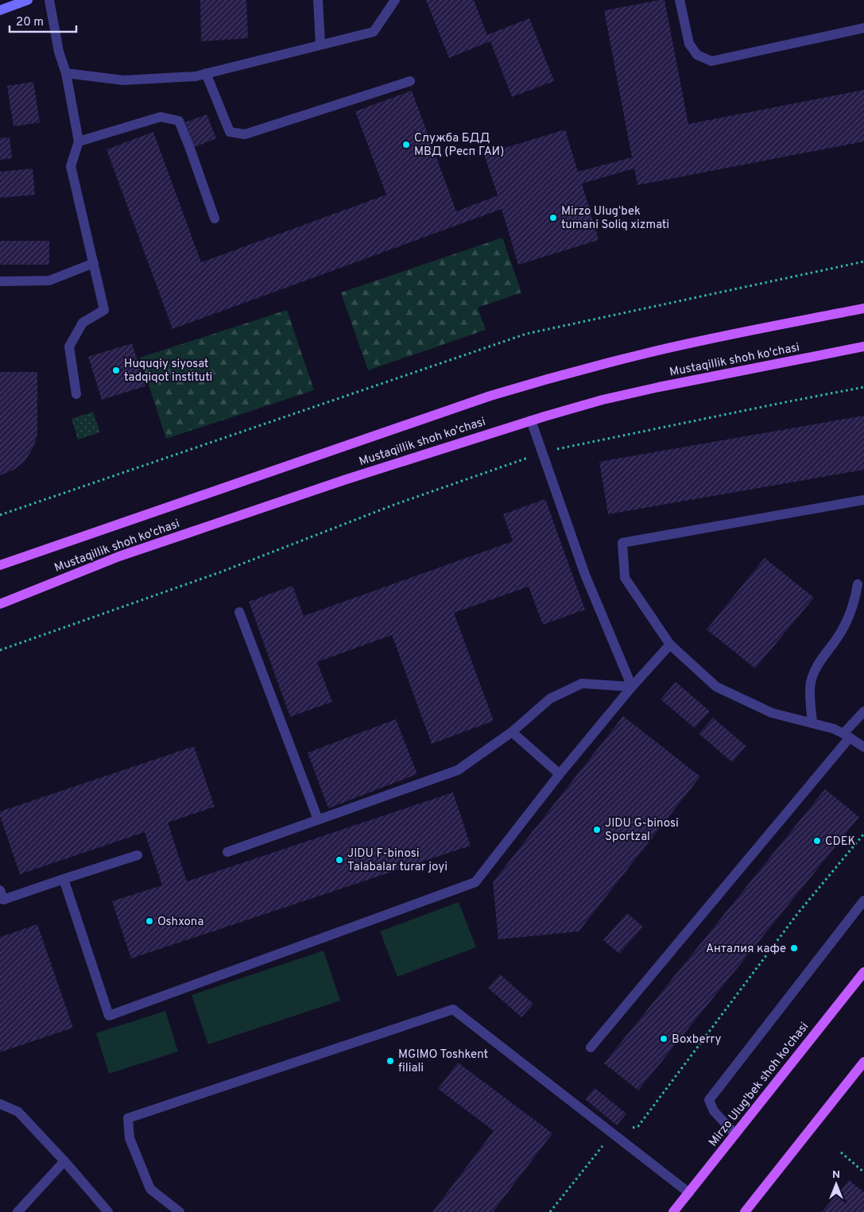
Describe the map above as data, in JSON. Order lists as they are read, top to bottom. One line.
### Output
{"streets":{"main road":["Mustaqillik shoh ko'chasi","Mirzo Ulug'bek shoh ko'chasi"]},"places":["Служба БДД МВД (Респ ГАИ)","Mirzo Ulugʻbek tumani Soliq xizmati","Huquqiy siyosat tadqiqot instituti","JIDU G-binosi Sportzal","CDEK","JIDU F-binosi Talabalar turar joyi","Oshxona","Анталия кафе","Boxberry","MGIMO Toshkent filiali"],"scale_bar":"20 m","north":"top"}
